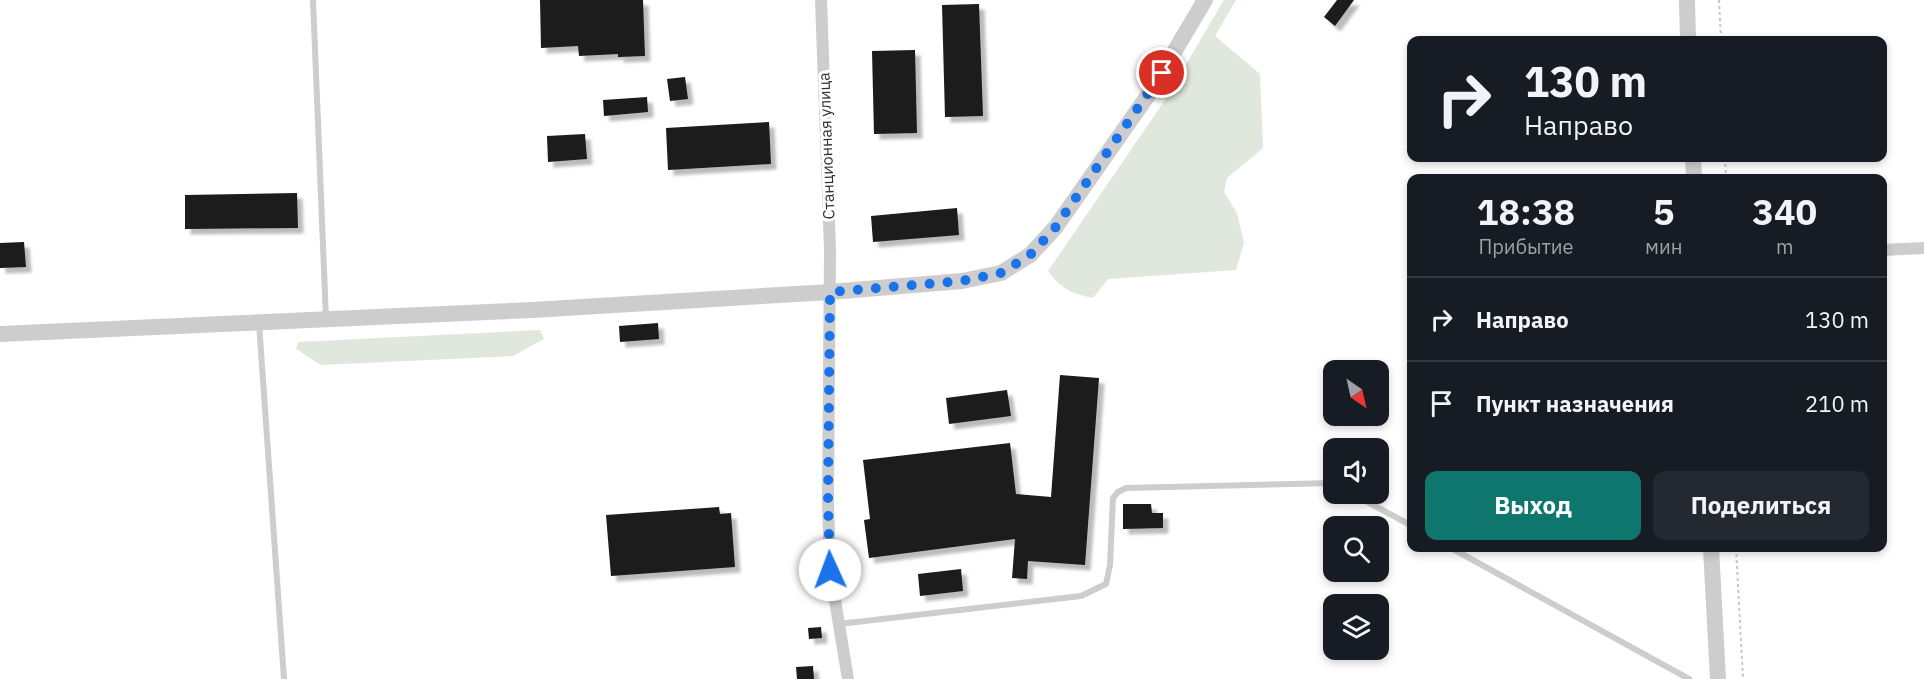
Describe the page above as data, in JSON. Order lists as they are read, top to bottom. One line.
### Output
{"streets":{"street":["Станционная улица"]},"north":"bottom right","page":{"turn":["130 m","Направо"],"eta":["18:38","Прибытие","5","мин","340","m"],"list":[{"name":"Направо","value":"130 m"},{"name":"Пункт назначения","value":"210 m"}],"buttons":["Выход","Поделиться"]}}
